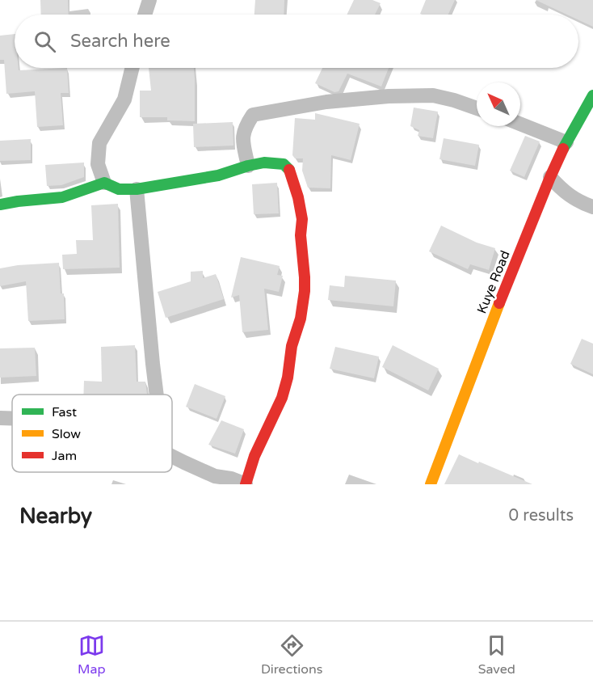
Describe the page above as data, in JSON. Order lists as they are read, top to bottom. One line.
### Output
{"streets":{"street":["Kuye Road"]},"legend":["Fast","Slow","Jam"],"north":"top left","page":{"search":"Search here","heading":["Nearby","0 results"],"nav":["Map","Directions","Saved"]}}
